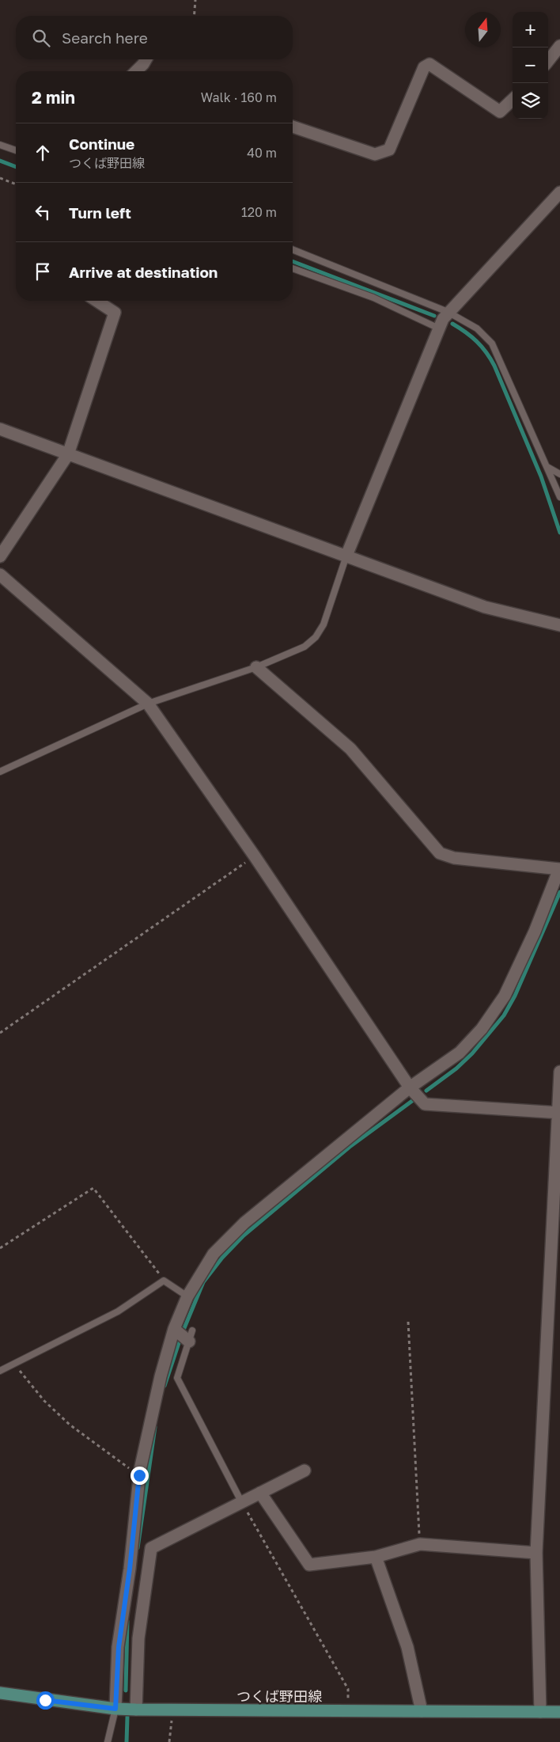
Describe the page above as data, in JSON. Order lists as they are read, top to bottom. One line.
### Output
{"streets":{"main road":["つくば野田線"]},"north":"top","page":{"map_buttons":["+","−"],"search":"Search here","heading":["2 min","Walk · 160 m"],"list":[["Continue","つくば野田線","40 m"],["Turn left","120 m"],"Arrive at destination"]}}
